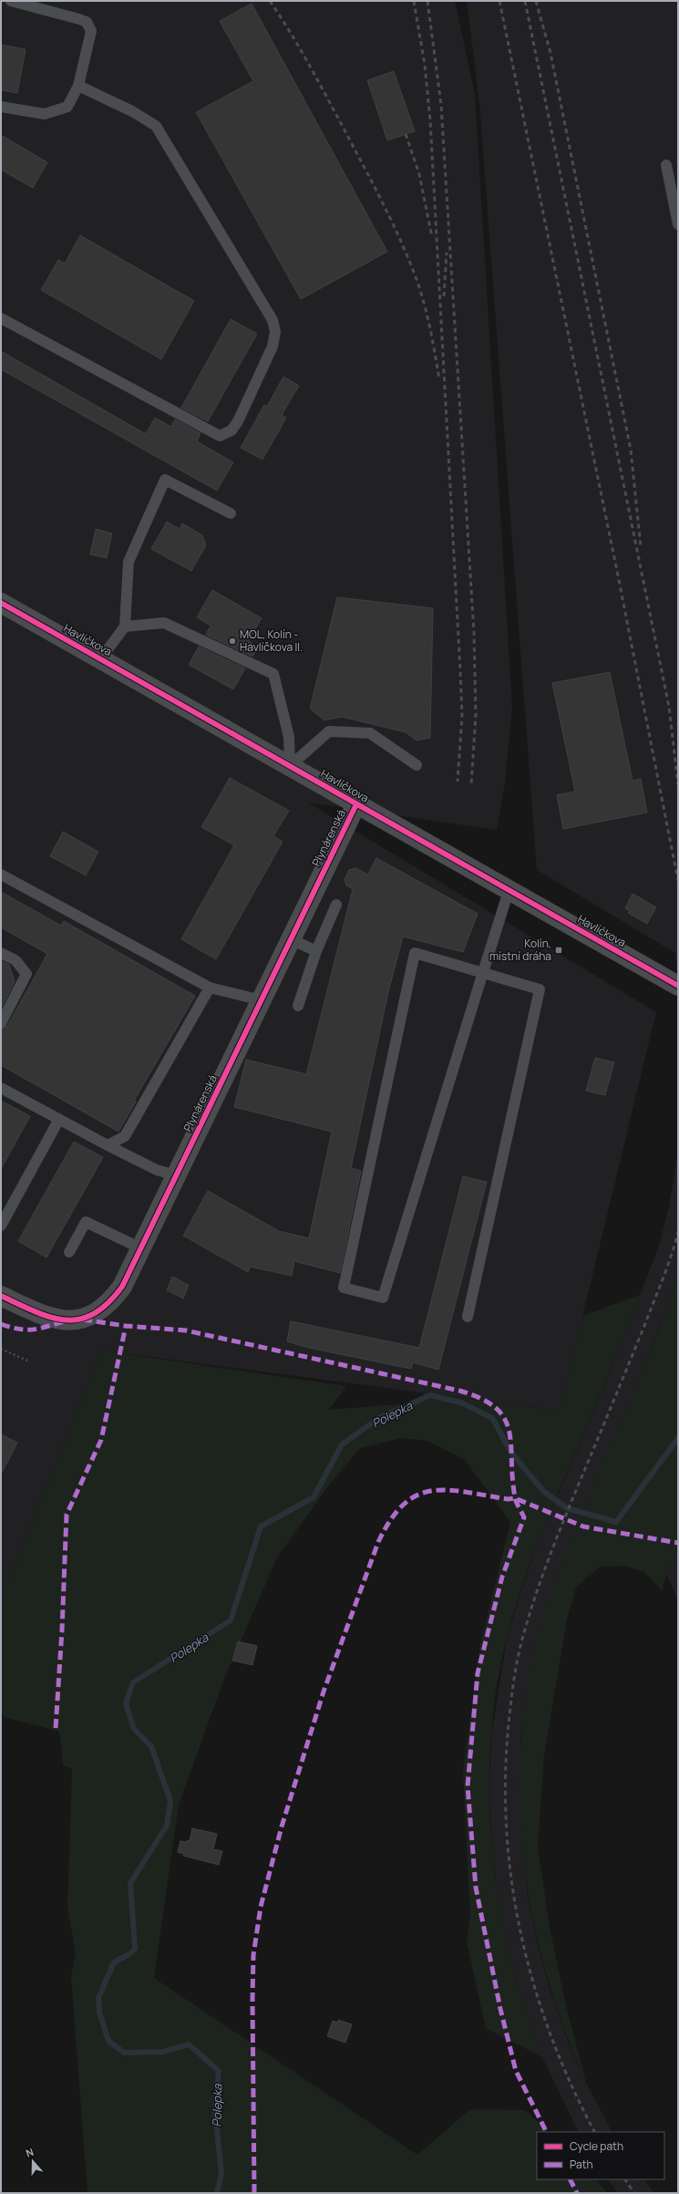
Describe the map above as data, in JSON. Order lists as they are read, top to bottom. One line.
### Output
{"streets":{"street":["Havlíčkova","Plynárenská"]},"crossings":[["Havlíčkova","Plynárenská"]],"water":["Polepka"],"places":{"other":["MOL, Kolín - Havlíčkova II."],"transit":["Kolín, místní dráha"]},"legend":["Cycle path","Path"],"north":"top"}
